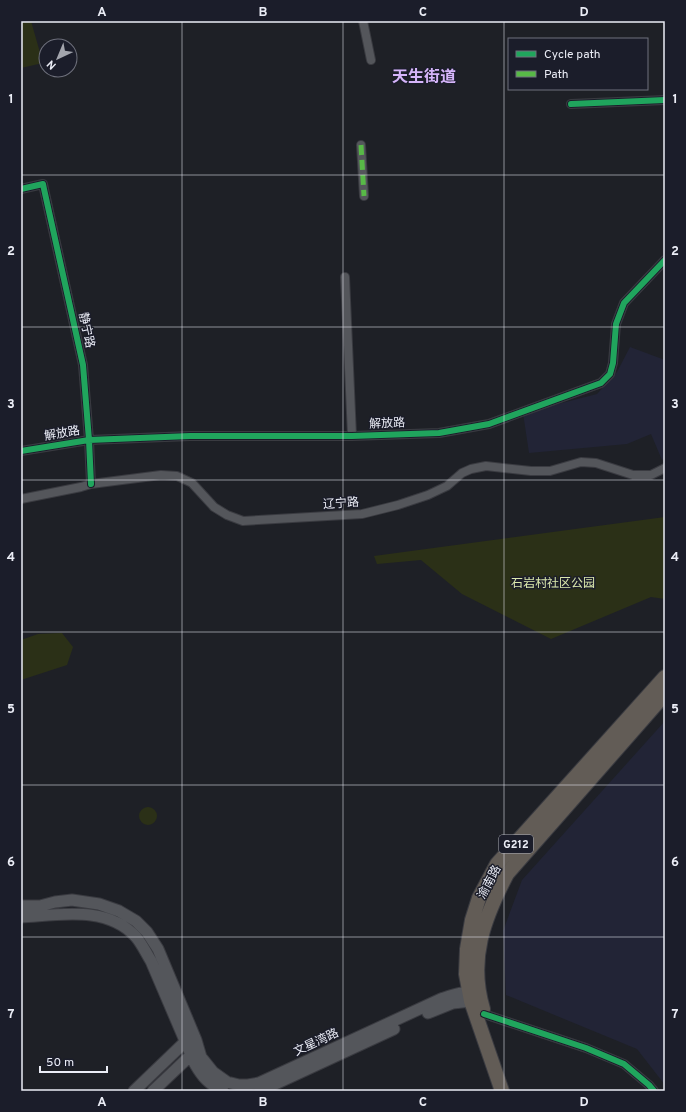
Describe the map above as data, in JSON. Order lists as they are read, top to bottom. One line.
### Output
{"streets":{"highway":["G212","渝南路"],"main road":["文星湾路"],"street":["静宁路","解放路","辽宁路"]},"crossings":[["静宁路","解放路"],["静宁路","辽宁路"],["G212","渝南路"],["渝南路","文星湾路"]],"districts":["天生街道"],"parks":["石岩村社区公园"],"legend":["Cycle path","Path"],"scale_bar":"50 m","north":"bottom left","grid":{"columns":["A","B","C","D"],"rows":["1","2","3","4","5","6","7"]}}
